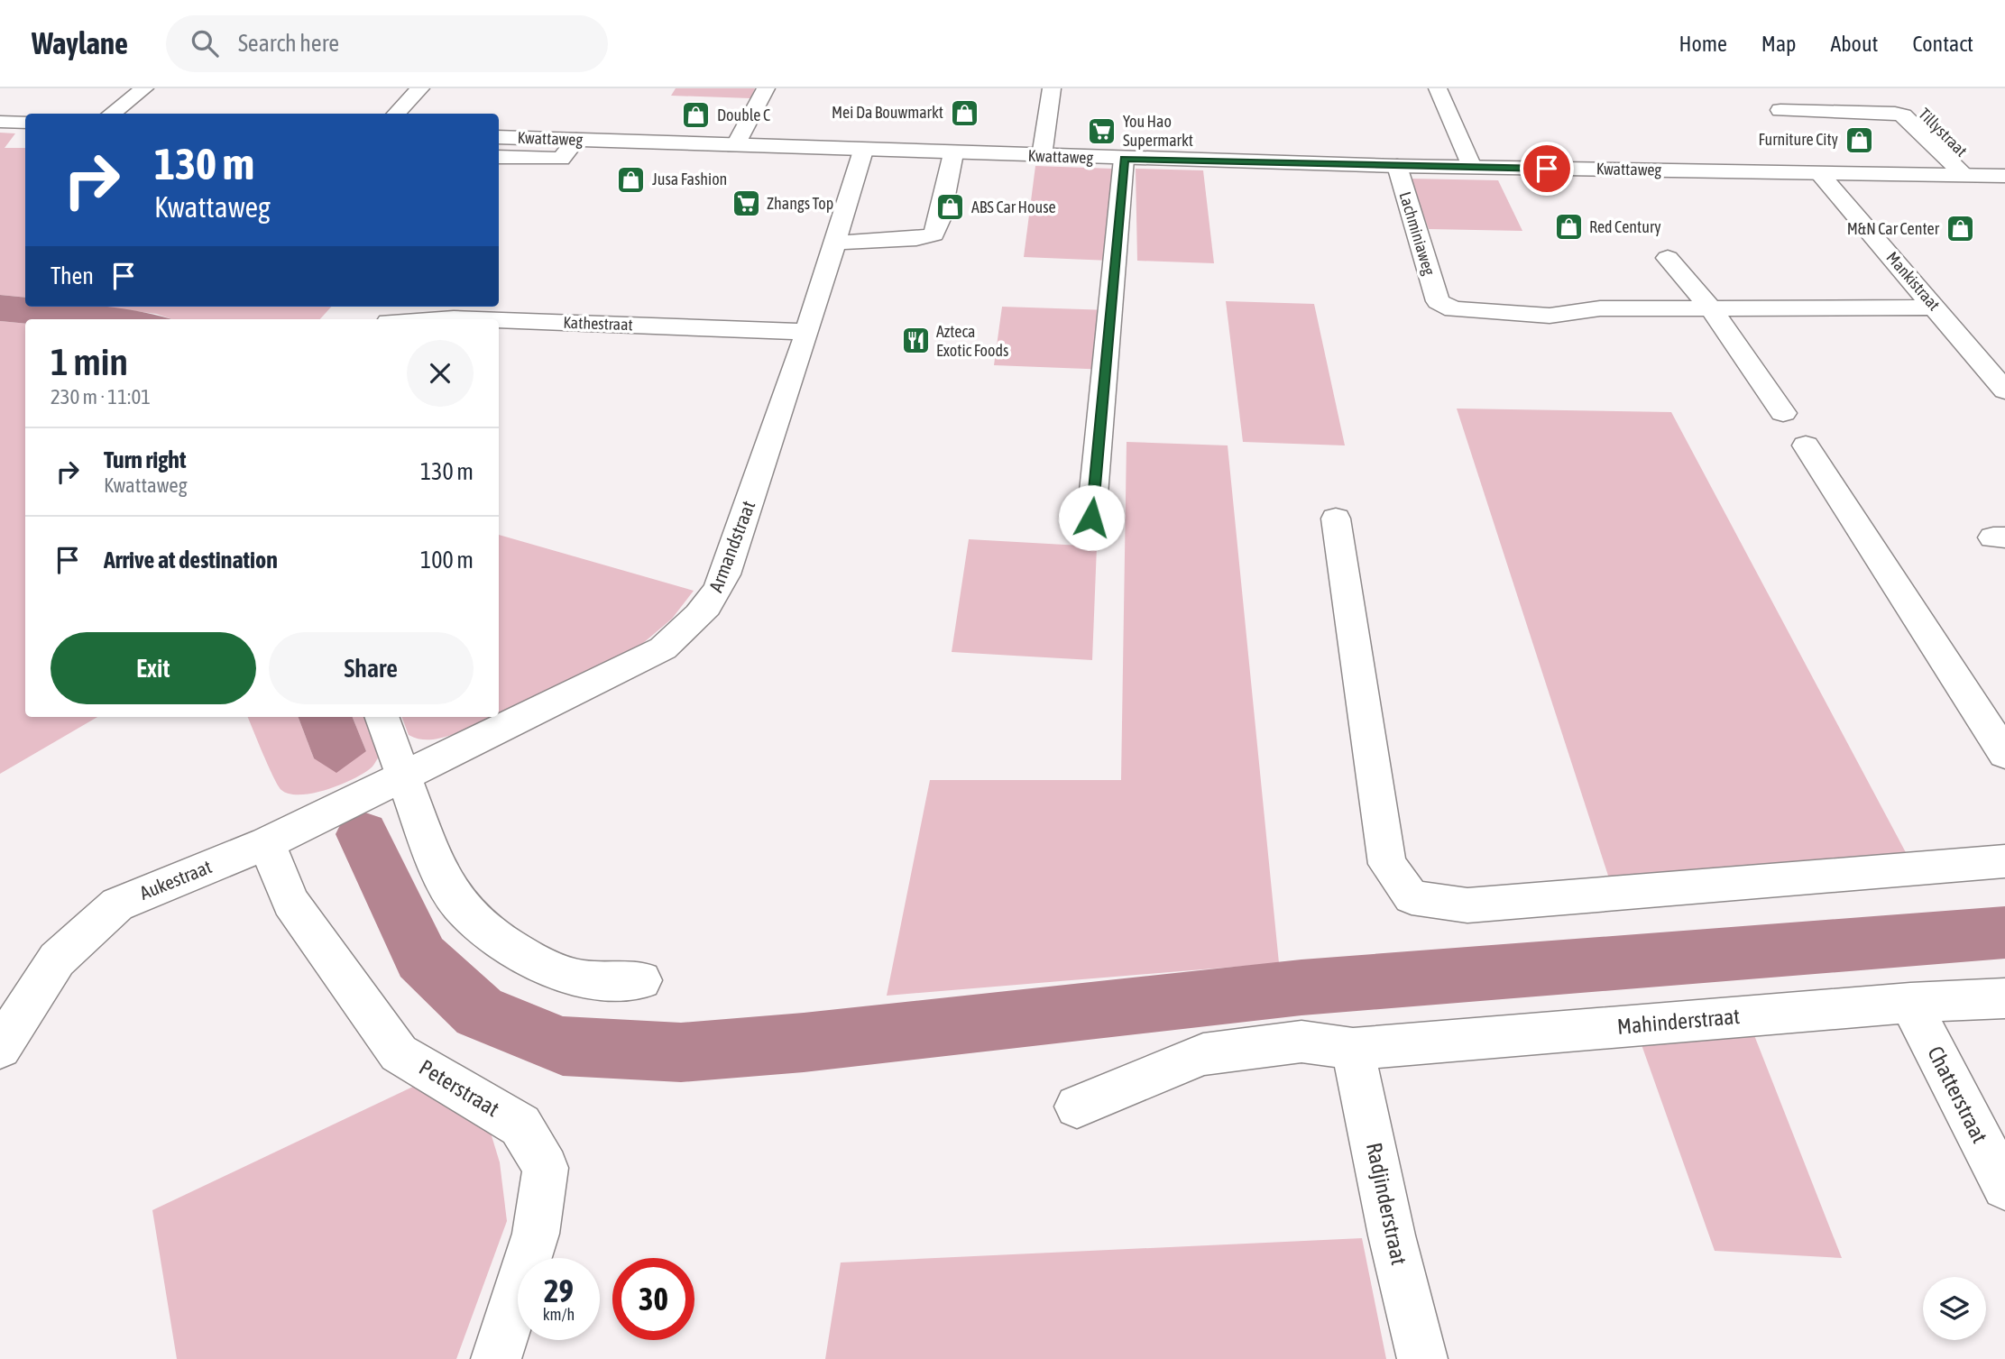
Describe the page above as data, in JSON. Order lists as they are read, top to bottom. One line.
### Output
{"streets":{"street":["Tillystraat","Kwattaweg","Lachminiaweg","Mankistraat","Kathestraat","Armandstraat","Aukestraat","Mahinderstraat","Peterstraat","Chatterstraat","Radjinderstraat"]},"crossings":[["Tillystraat","Kwattaweg"],["Kwattaweg","Lachminiaweg"],["Kwattaweg","Mankistraat"],["Kwattaweg","Armandstraat"],["Kathestraat","Armandstraat"],["Armandstraat","Aukestraat"],["Aukestraat","Peterstraat"],["Mahinderstraat","Chatterstraat"],["Mahinderstraat","Radjinderstraat"]],"places":{"shop":["Mei Da Bouwmarkt","Double C","Furniture City","Jusa Fashion","ABS Car House","Red Century","M&N Car Center"],"supermarket":["You Hao Supermarkt","Zhangs Top"],"restaurant":["Azteca Exotic Foods"]},"page":{"header":"Waylane","search":"Search here","nav":["Home","Map","About","Contact"],"turn":["130 m","Kwattaweg"],"then":"Then","heading":["1 min","230 m · 11:01"],"list":[{"name":"Turn right","note":"Kwattaweg","value":"130 m"},{"name":"Arrive at destination","value":"100 m"}],"buttons":["Exit","Share"],"speed":"29 km/h","limit":"30"}}
